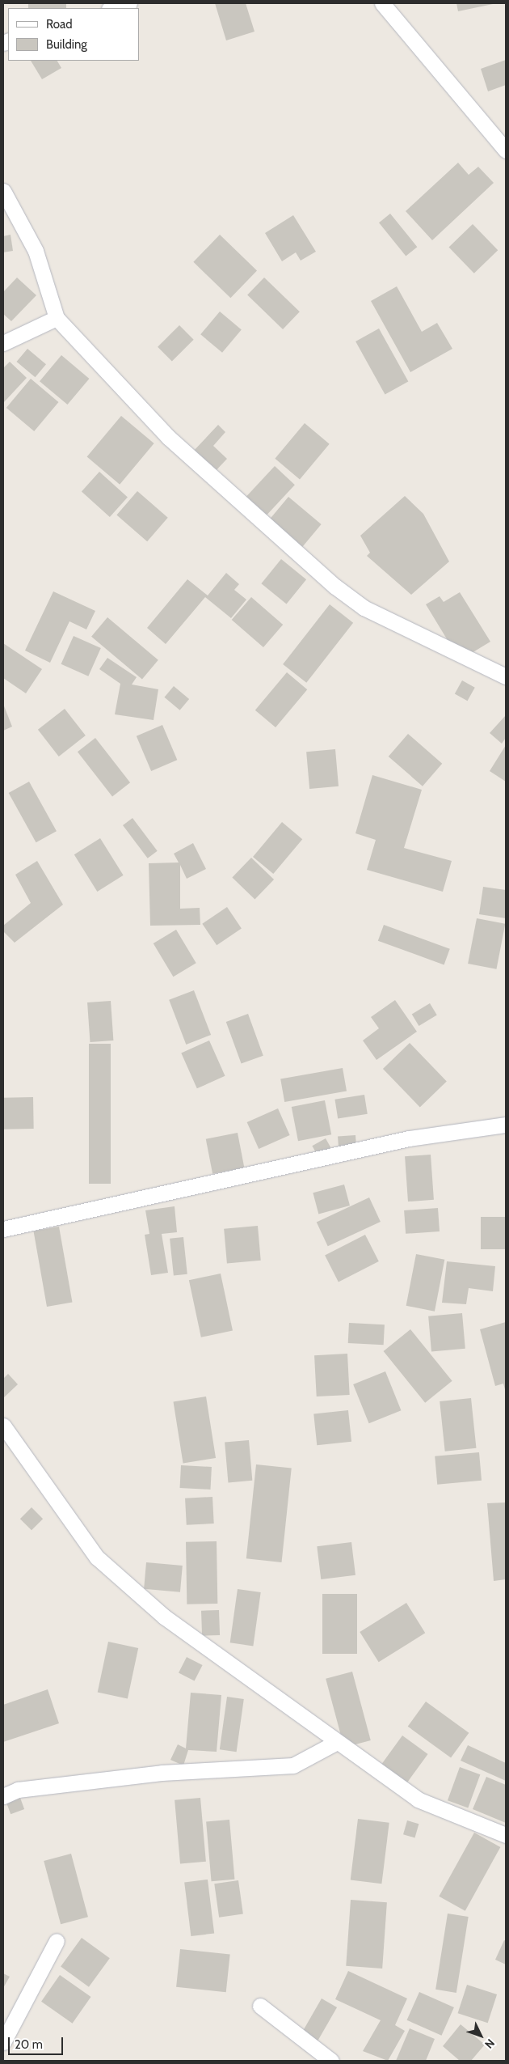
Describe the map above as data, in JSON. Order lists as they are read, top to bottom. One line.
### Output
{"legend":["Road","Building"],"scale_bar":"20 m","north":"bottom right"}
